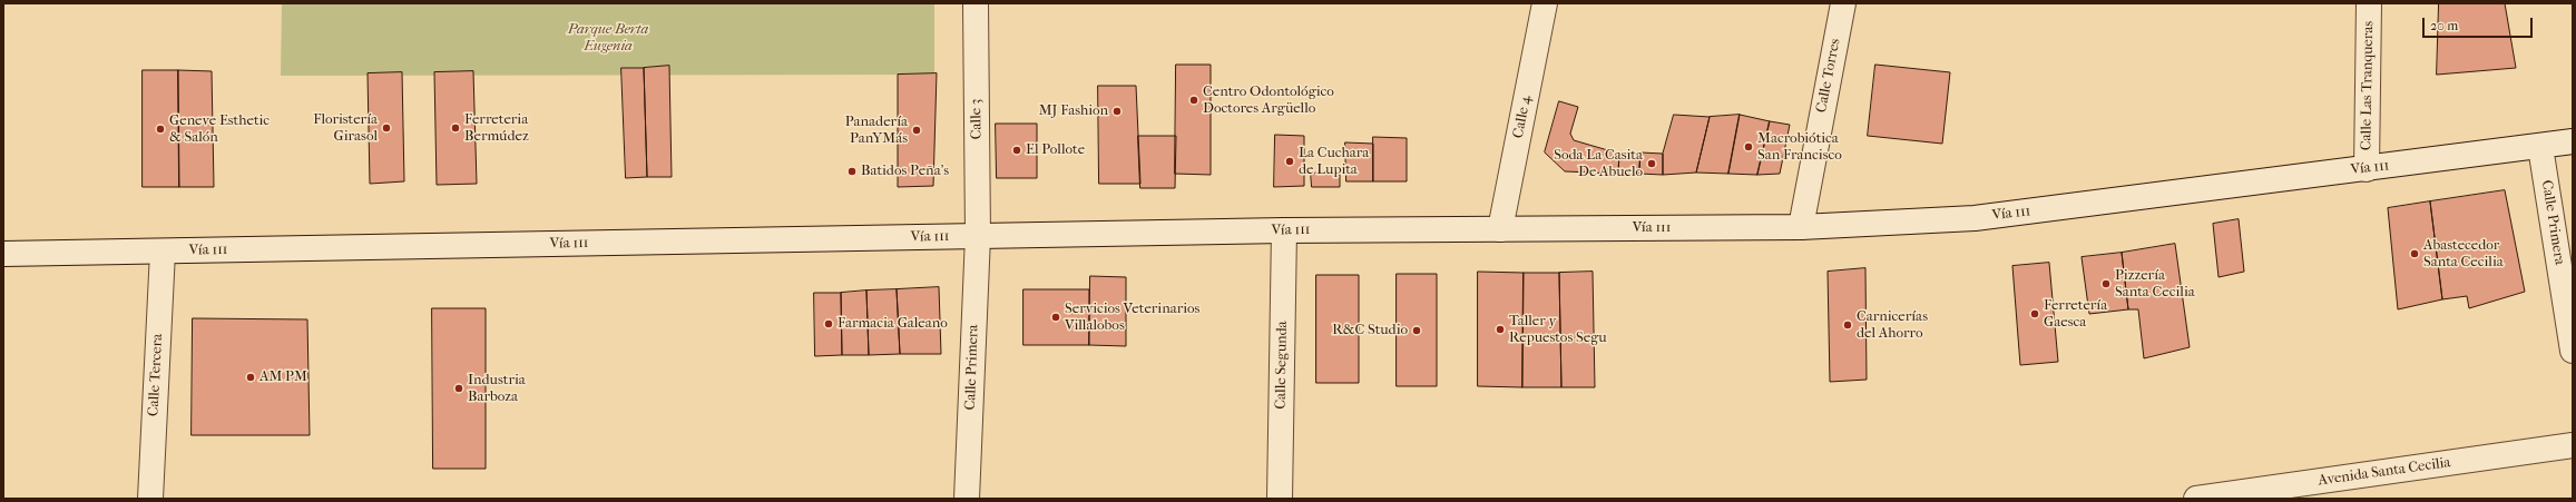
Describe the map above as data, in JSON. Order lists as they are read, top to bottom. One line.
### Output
{"streets":{"main road":["Calle Torres","Calle Las Tranqueras","Calle 4","Calle 3","Vía 111","Calle Primera","Calle Segunda","Calle Tercera","Avenida Santa Cecilia"]},"crossings":[["Calle Torres","Vía 111"],["Calle Las Tranqueras","Vía 111"],["Calle 4","Vía 111"],["Calle 3","Vía 111"],["Calle 3","Calle Primera"],["Vía 111","Calle Primera"],["Vía 111","Calle Segunda"],["Vía 111","Calle Tercera"]],"parks":["Parque Berta Eugenia"],"places":["Centro Odontológico Doctores Argüello","MJ Fashion","Floristería Girasol","Ferreteria Bermúdez","Geneve Esthetic & Salón","Panadería PanYMás","Macrobiótica San Francisco","El Pollote","La Cuchara de Lupita","Soda La Casita De Abuelo","Batidos Peña's","Abastecedor Santa Cecilia","Pizzería Santa Cecilia","Ferretería Gaesca","Servicios Veterinarios Villalobos","Farmacia Galeano","Carnicerías del Ahorro","Taller y Repuestos Segu","R&C Studio","AM PM","Industria Barboza"],"scale_bar":"20 m"}
